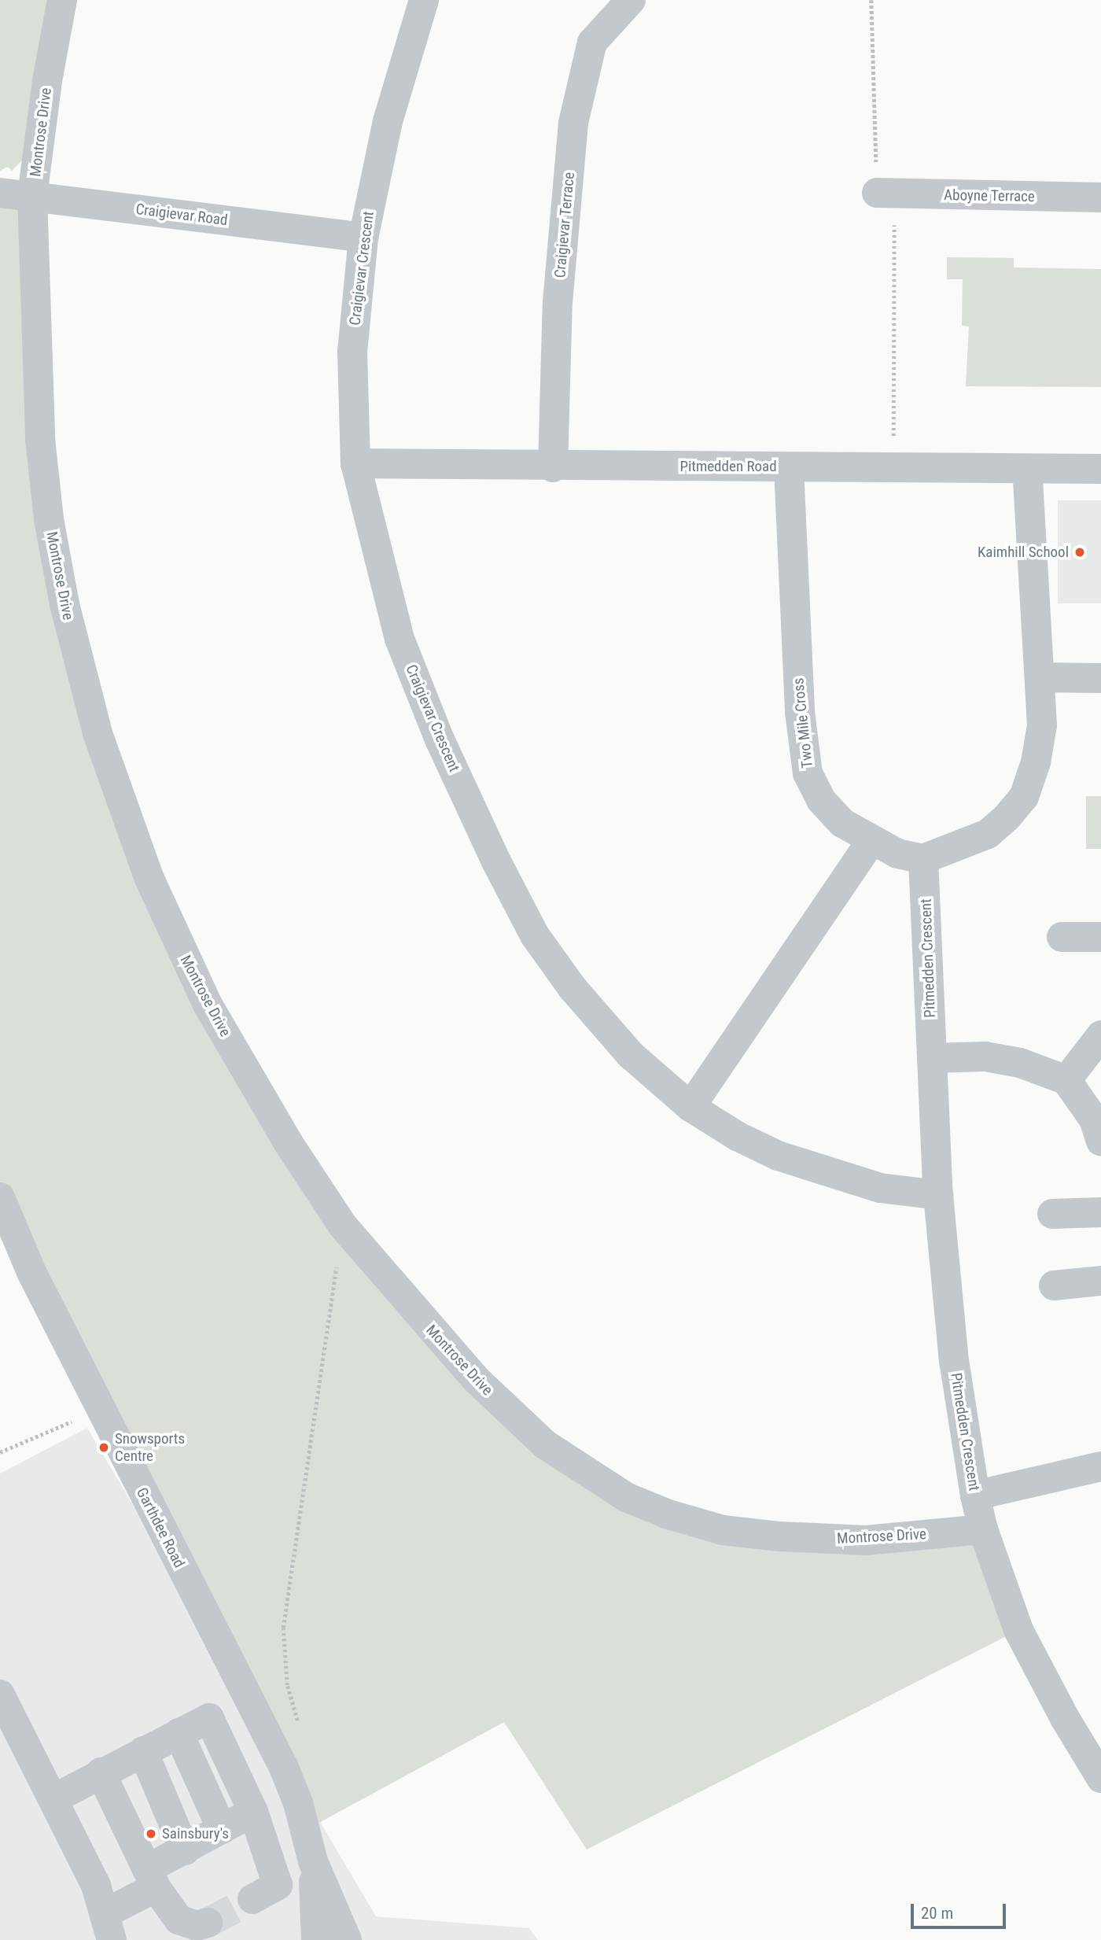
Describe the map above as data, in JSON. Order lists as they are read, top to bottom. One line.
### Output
{"streets":{"street":["Montrose Drive","Aboyne Terrace","Craigievar Road","Craigievar Terrace","Craigievar Crescent","Pitmedden Road","Two Mile Cross","Pitmedden Crescent","Garthdee Road"]},"crossings":[["Montrose Drive","Craigievar Road"],["Montrose Drive","Pitmedden Crescent"],["Craigievar Road","Craigievar Crescent"],["Craigievar Terrace","Pitmedden Road"],["Craigievar Crescent","Pitmedden Road"],["Craigievar Crescent","Pitmedden Crescent"],["Pitmedden Road","Two Mile Cross"],["Two Mile Cross","Pitmedden Crescent"]],"places":["Kaimhill School","Snowsports Centre","Sainsbury's"],"scale_bar":"20 m"}
